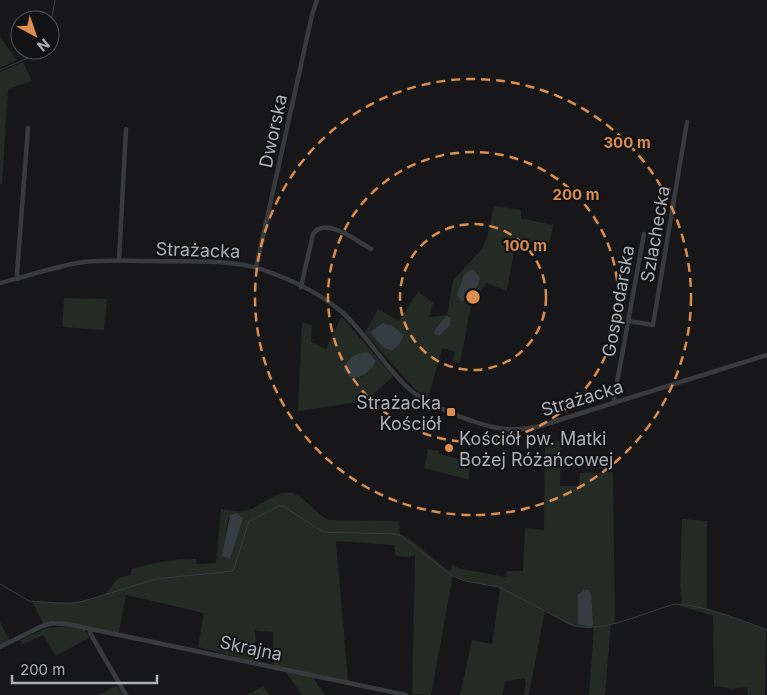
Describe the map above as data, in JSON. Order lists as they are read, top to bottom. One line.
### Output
{"streets":{"street":["Dworska","Szlachecka","Strażacka","Gospodarska","Skrajna"]},"crossings":[["Dworska","Strażacka"],["Szlachecka","Gospodarska"],["Strażacka","Gospodarska"]],"places":{"transit":["Strażacka Kościół"],"other":["Kościół pw. Matki Bożej Różańcowej"]},"scale_bar":"200 m","north":"bottom right","rings":["300 m","200 m","100 m"]}
